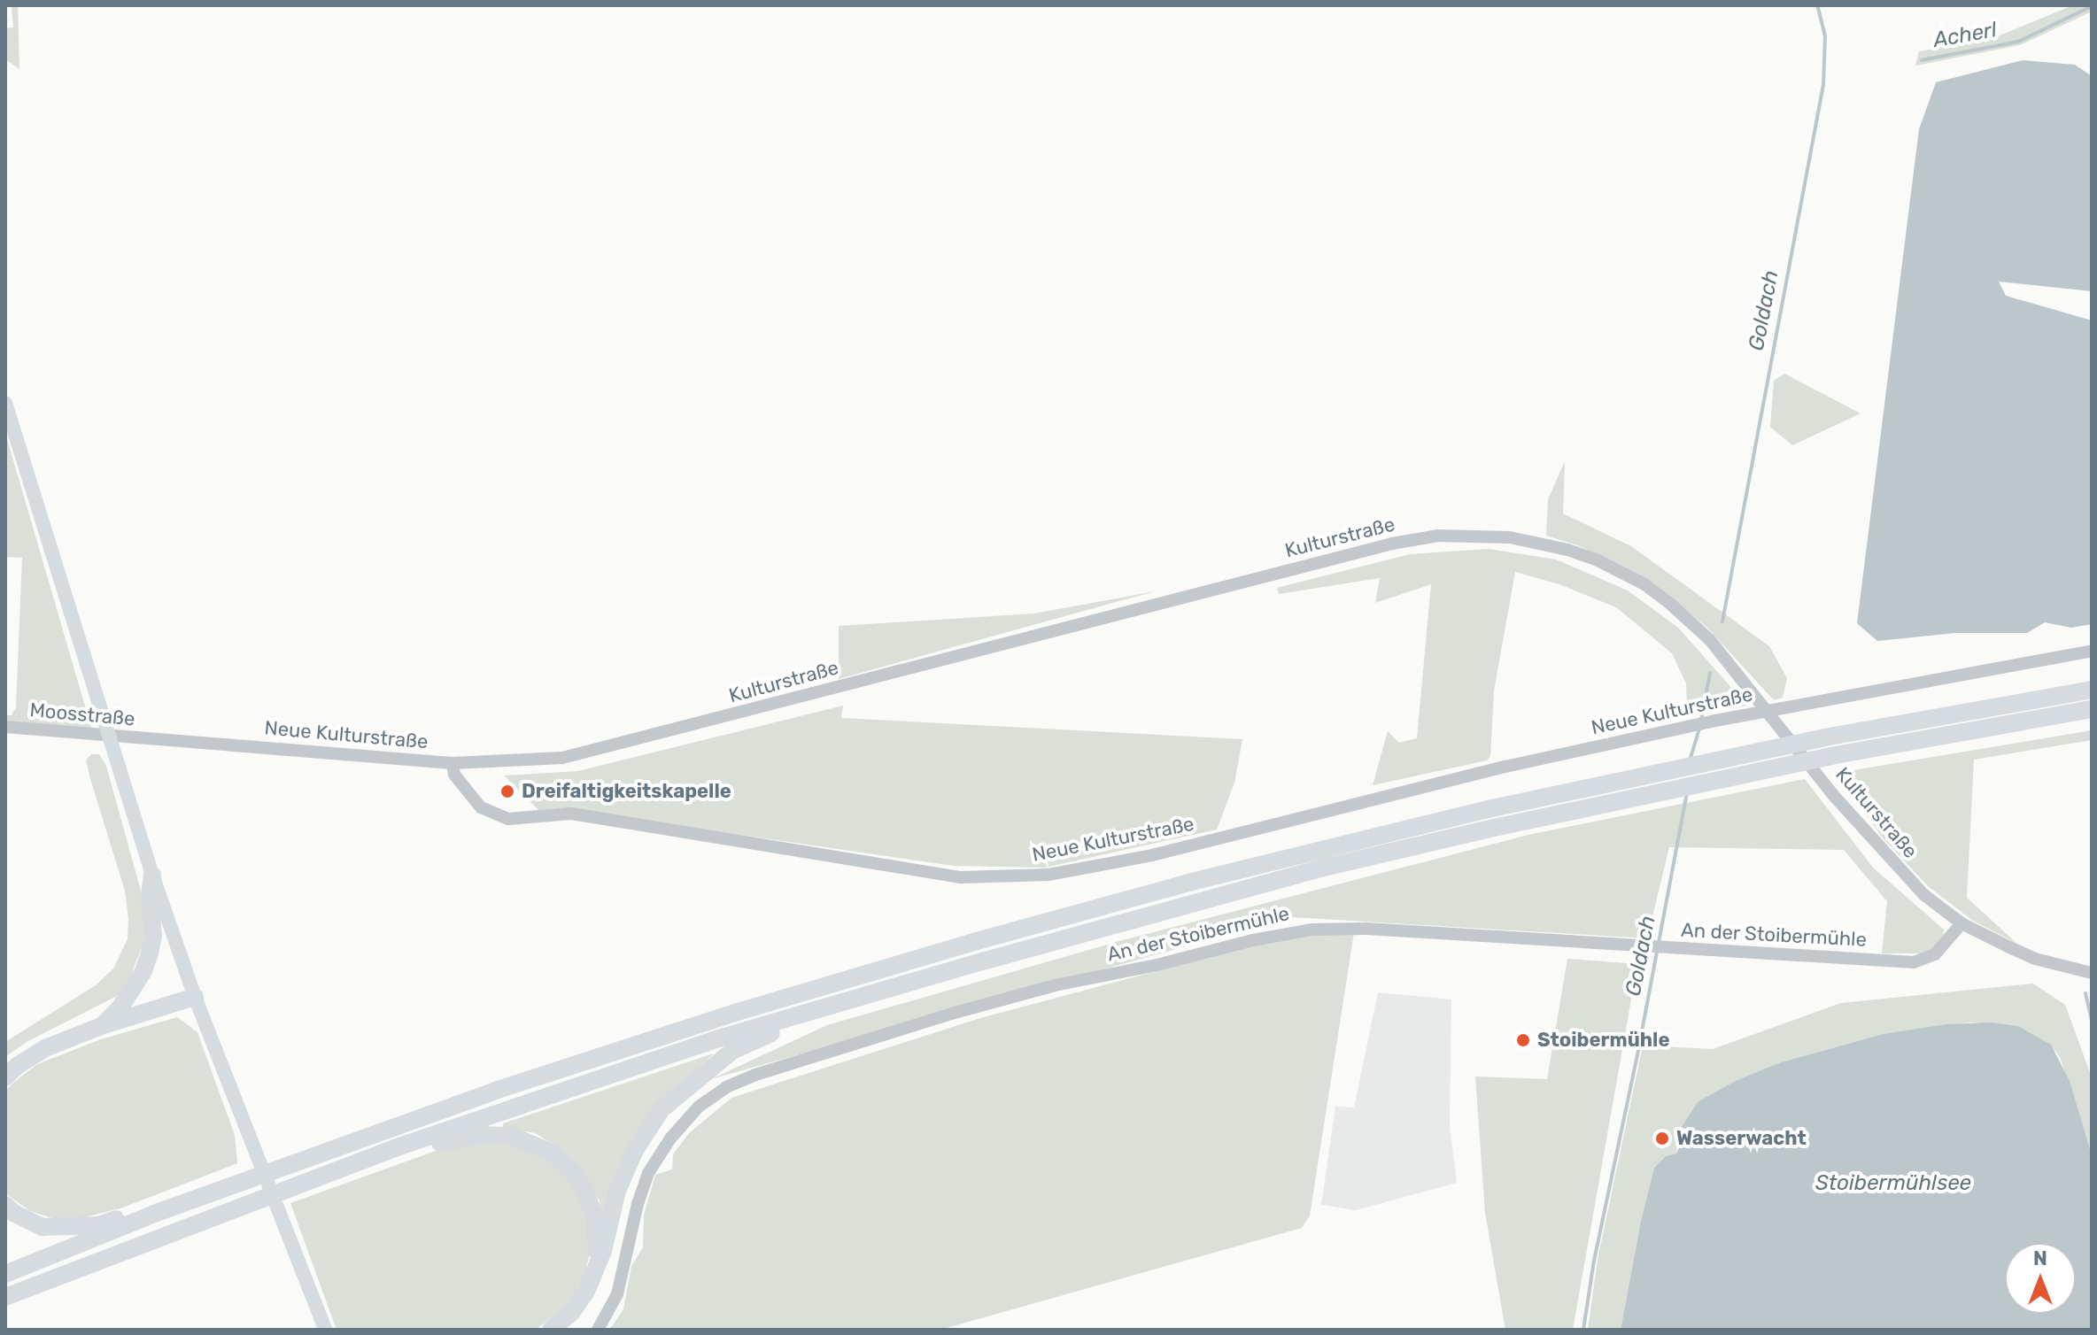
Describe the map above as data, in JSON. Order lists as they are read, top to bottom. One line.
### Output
{"streets":{"street":["Kulturstraße","Neue Kulturstraße","Moosstraße","An der Stoibermühle"]},"crossings":[["Kulturstraße","Neue Kulturstraße"],["Kulturstraße","An der Stoibermühle"],["Neue Kulturstraße","Moosstraße"]],"water":["Acherl","Goldach","Stoibermühlsee"],"places":["Dreifaltigkeitskapelle","Stoibermühle","Wasserwacht"],"north":"top"}
